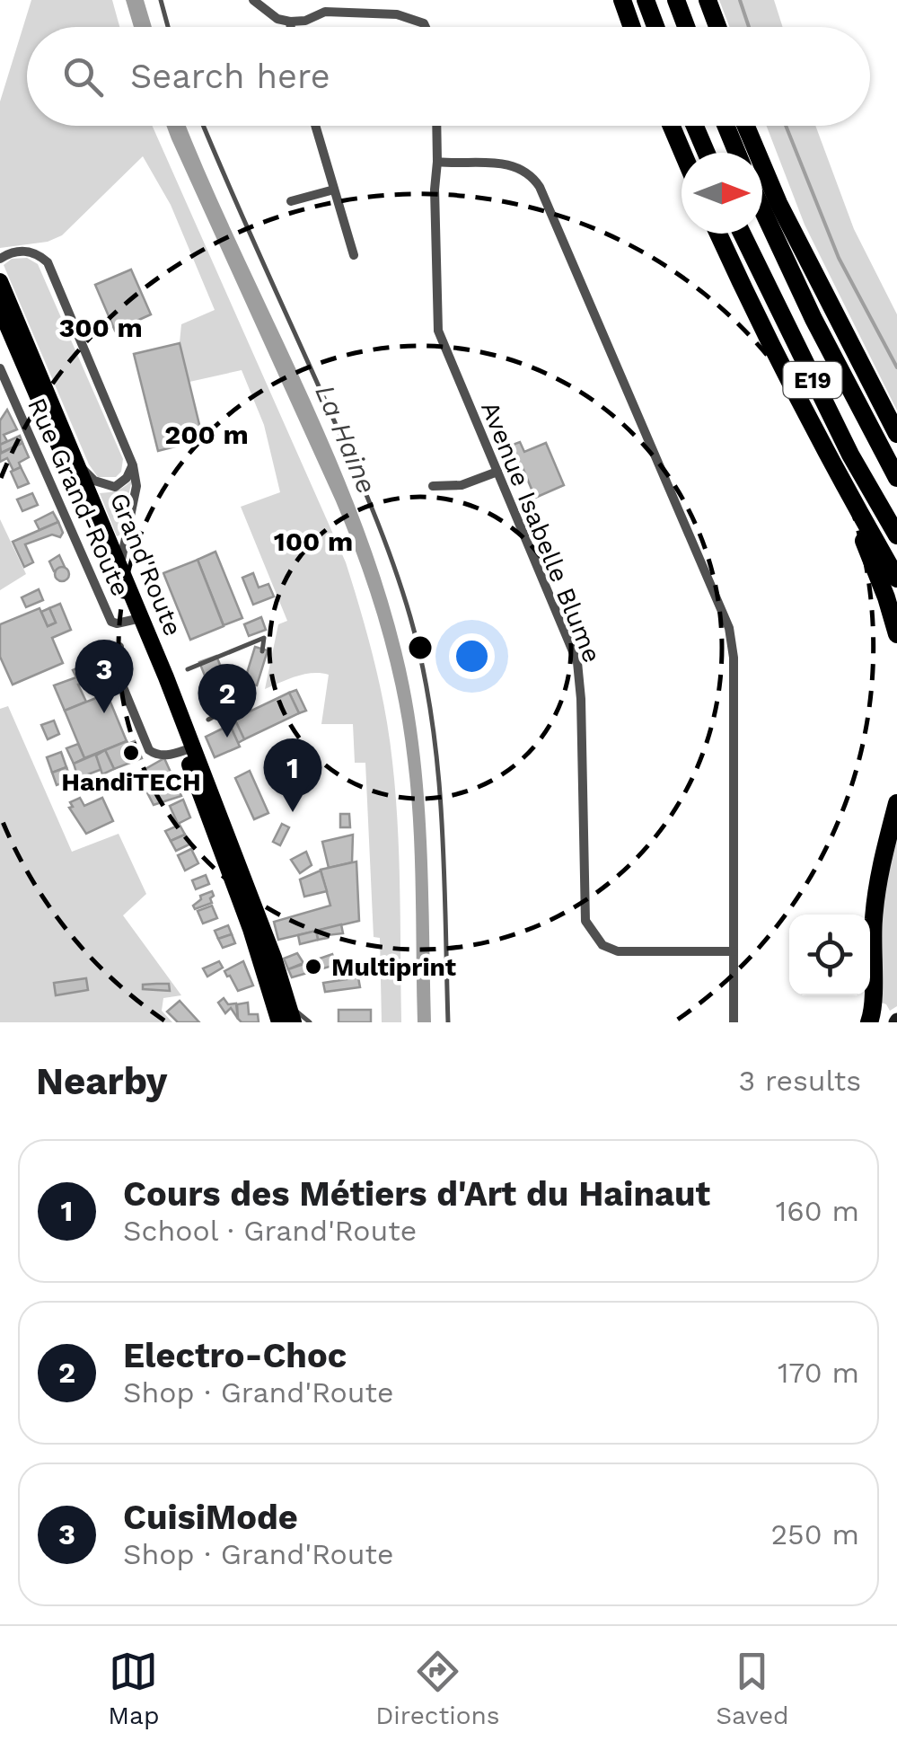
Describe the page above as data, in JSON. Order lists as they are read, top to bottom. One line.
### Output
{"streets":{"highway":["E19"],"main road":["Grand'Route"],"street":["Rue Grand-Route","Avenue Isabelle Blume"]},"crossings":[["Rue Grand-Route","Grand'Route"]],"water":["La Haine"],"places":["HandiTECH","Multiprint"],"north":"right","page":{"search":"Search here","pins":["3","2","1"],"heading":["Nearby","3 results"],"list":[{"mark":"1","name":"Cours des Métiers d'Art du Hainaut","note":"School · Grand'Route","value":"160 m"},{"mark":"2","name":"Electro-Choc","note":"Shop · Grand'Route","value":"170 m"},{"mark":"3","name":"CuisiMode","note":"Shop · Grand'Route","value":"250 m"}],"nav":["Map","Directions","Saved"]},"rings":["300 m","200 m","100 m"]}
